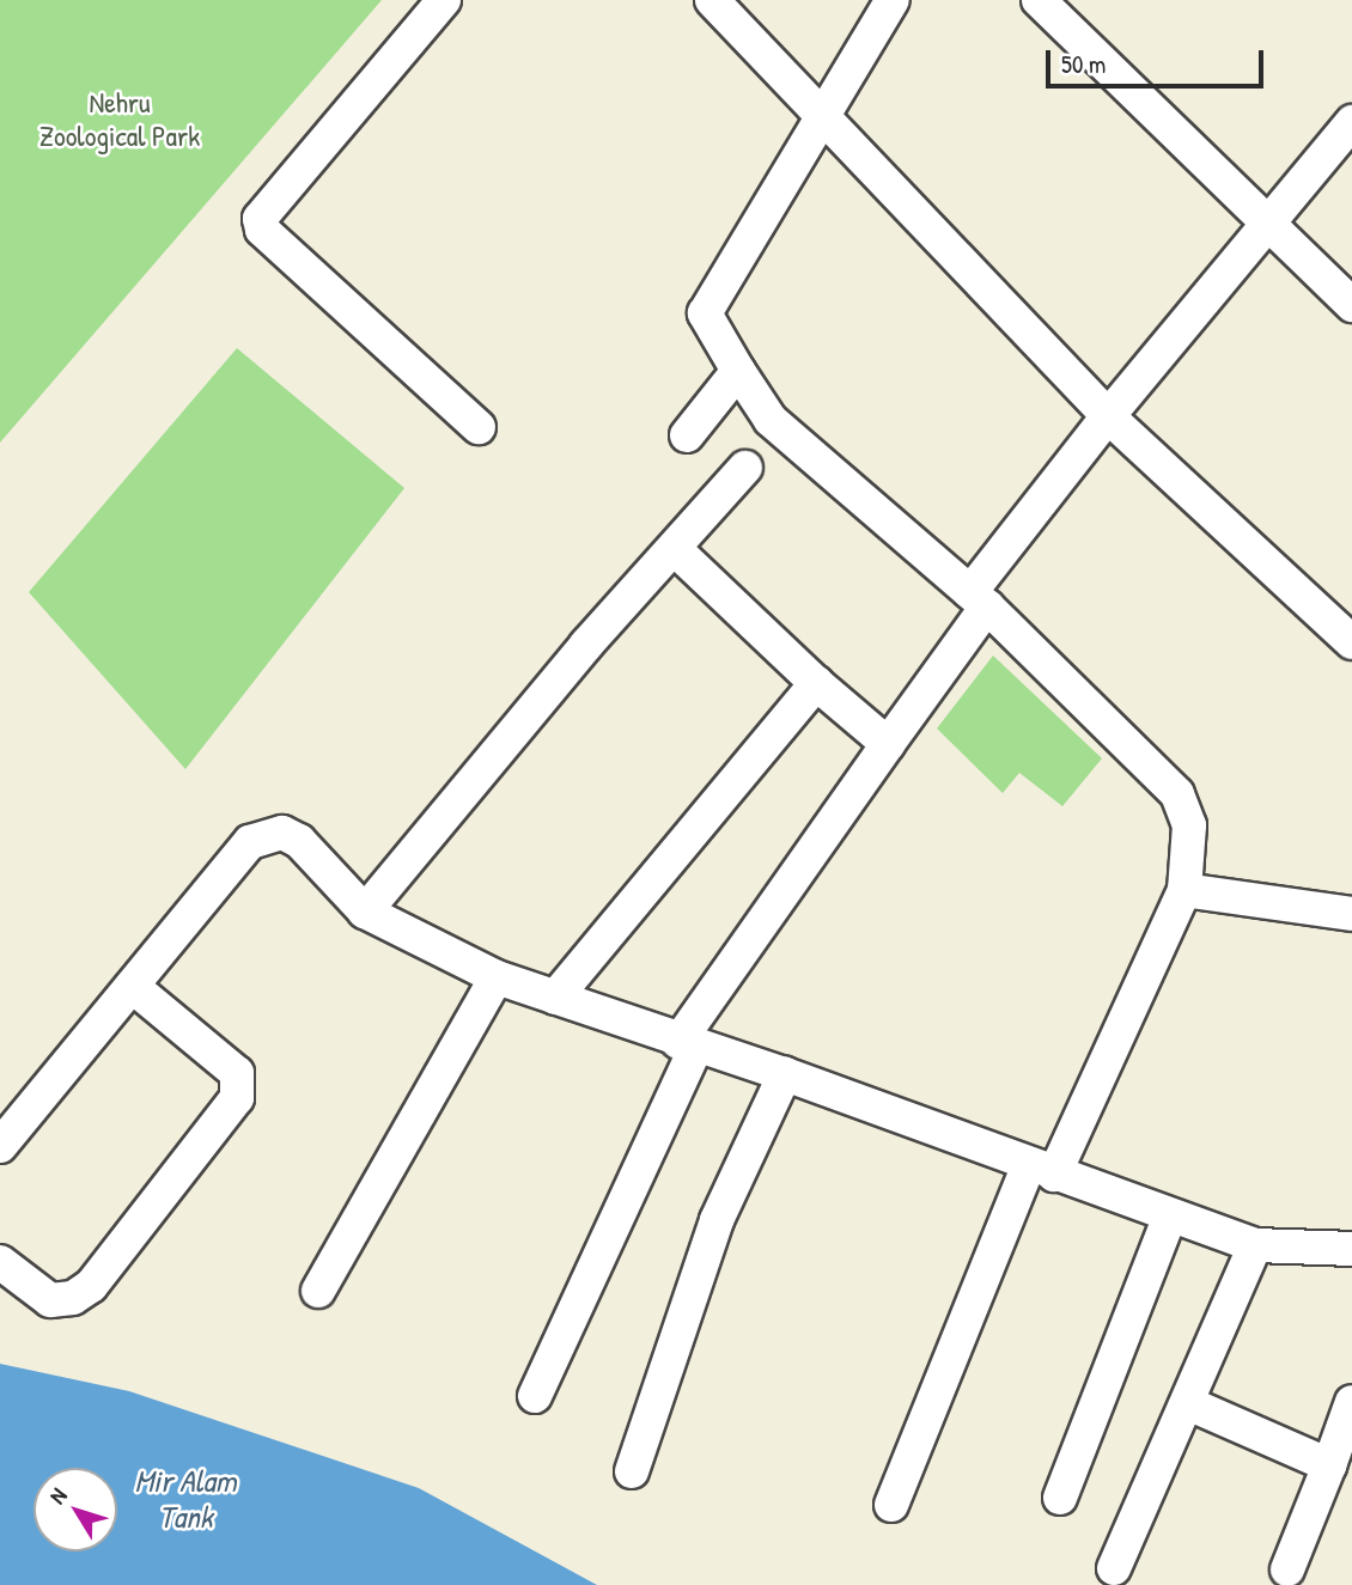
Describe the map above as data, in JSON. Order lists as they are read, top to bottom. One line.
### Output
{"water":["Mir Alam Tank"],"parks":["Nehru Zoological Park"],"scale_bar":"50 m","north":"top left"}
